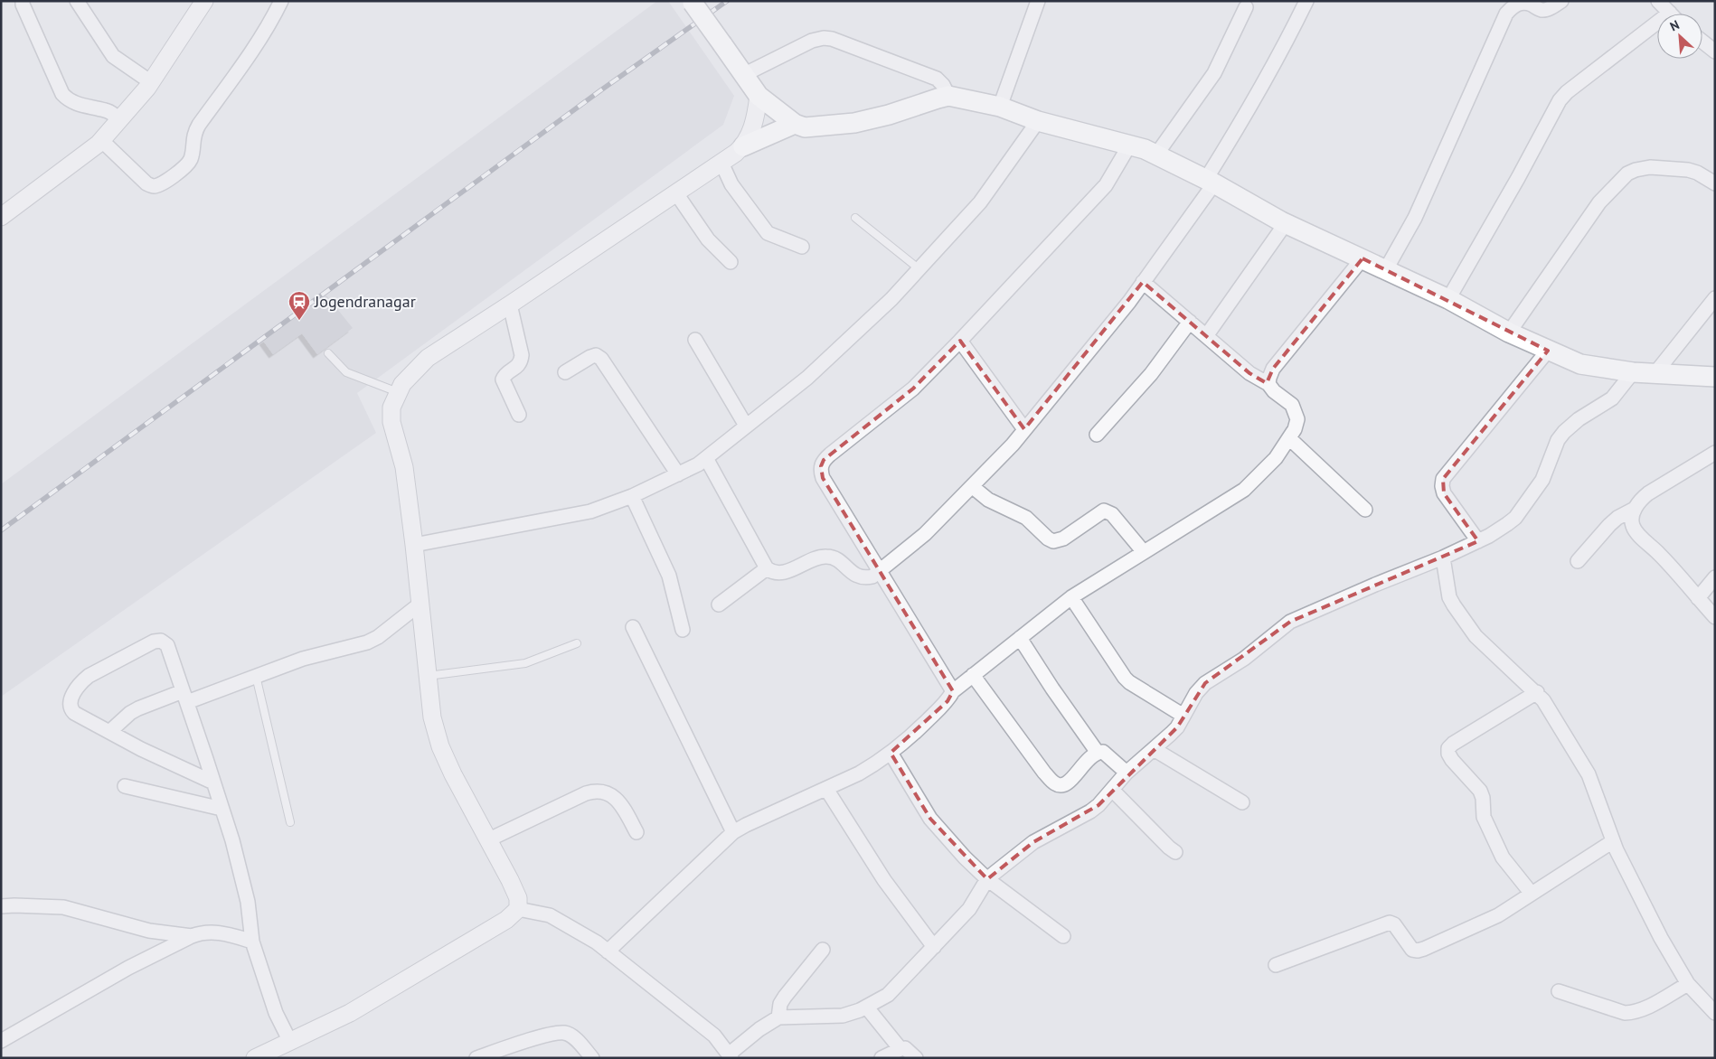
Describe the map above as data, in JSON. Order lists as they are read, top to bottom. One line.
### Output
{"places":{"station":["Jogendranagar"]},"north":"top left"}
